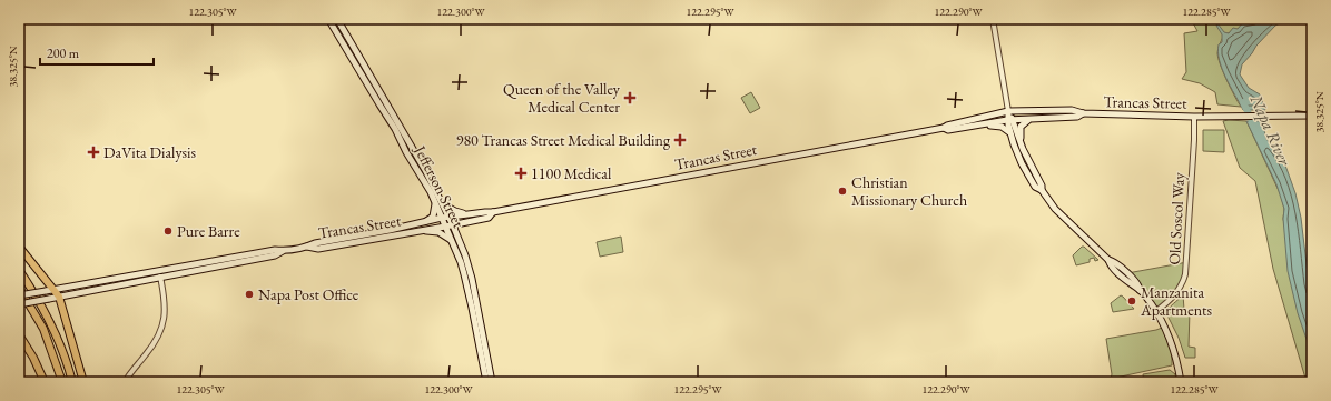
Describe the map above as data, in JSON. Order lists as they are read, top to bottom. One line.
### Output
{"streets":{"main road":["Trancas Street","Jefferson Street"],"street":["Old Soscol Way"]},"crossings":[["Trancas Street","Jefferson Street"],["Trancas Street","Old Soscol Way"]],"water":["Napa River"],"places":{"health":["Queen of the Valley Medical Center","980 Trancas Street Medical Building","DaVita Dialysis","1100 Medical"],"other":["Christian Missionary Church","Pure Barre","Napa Post Office","Manzanita Apartments"]},"scale_bar":"200 m","coordinates":["122.305°W","122.300°W","122.295°W","122.290°W","122.285°W","38.325°N"]}
